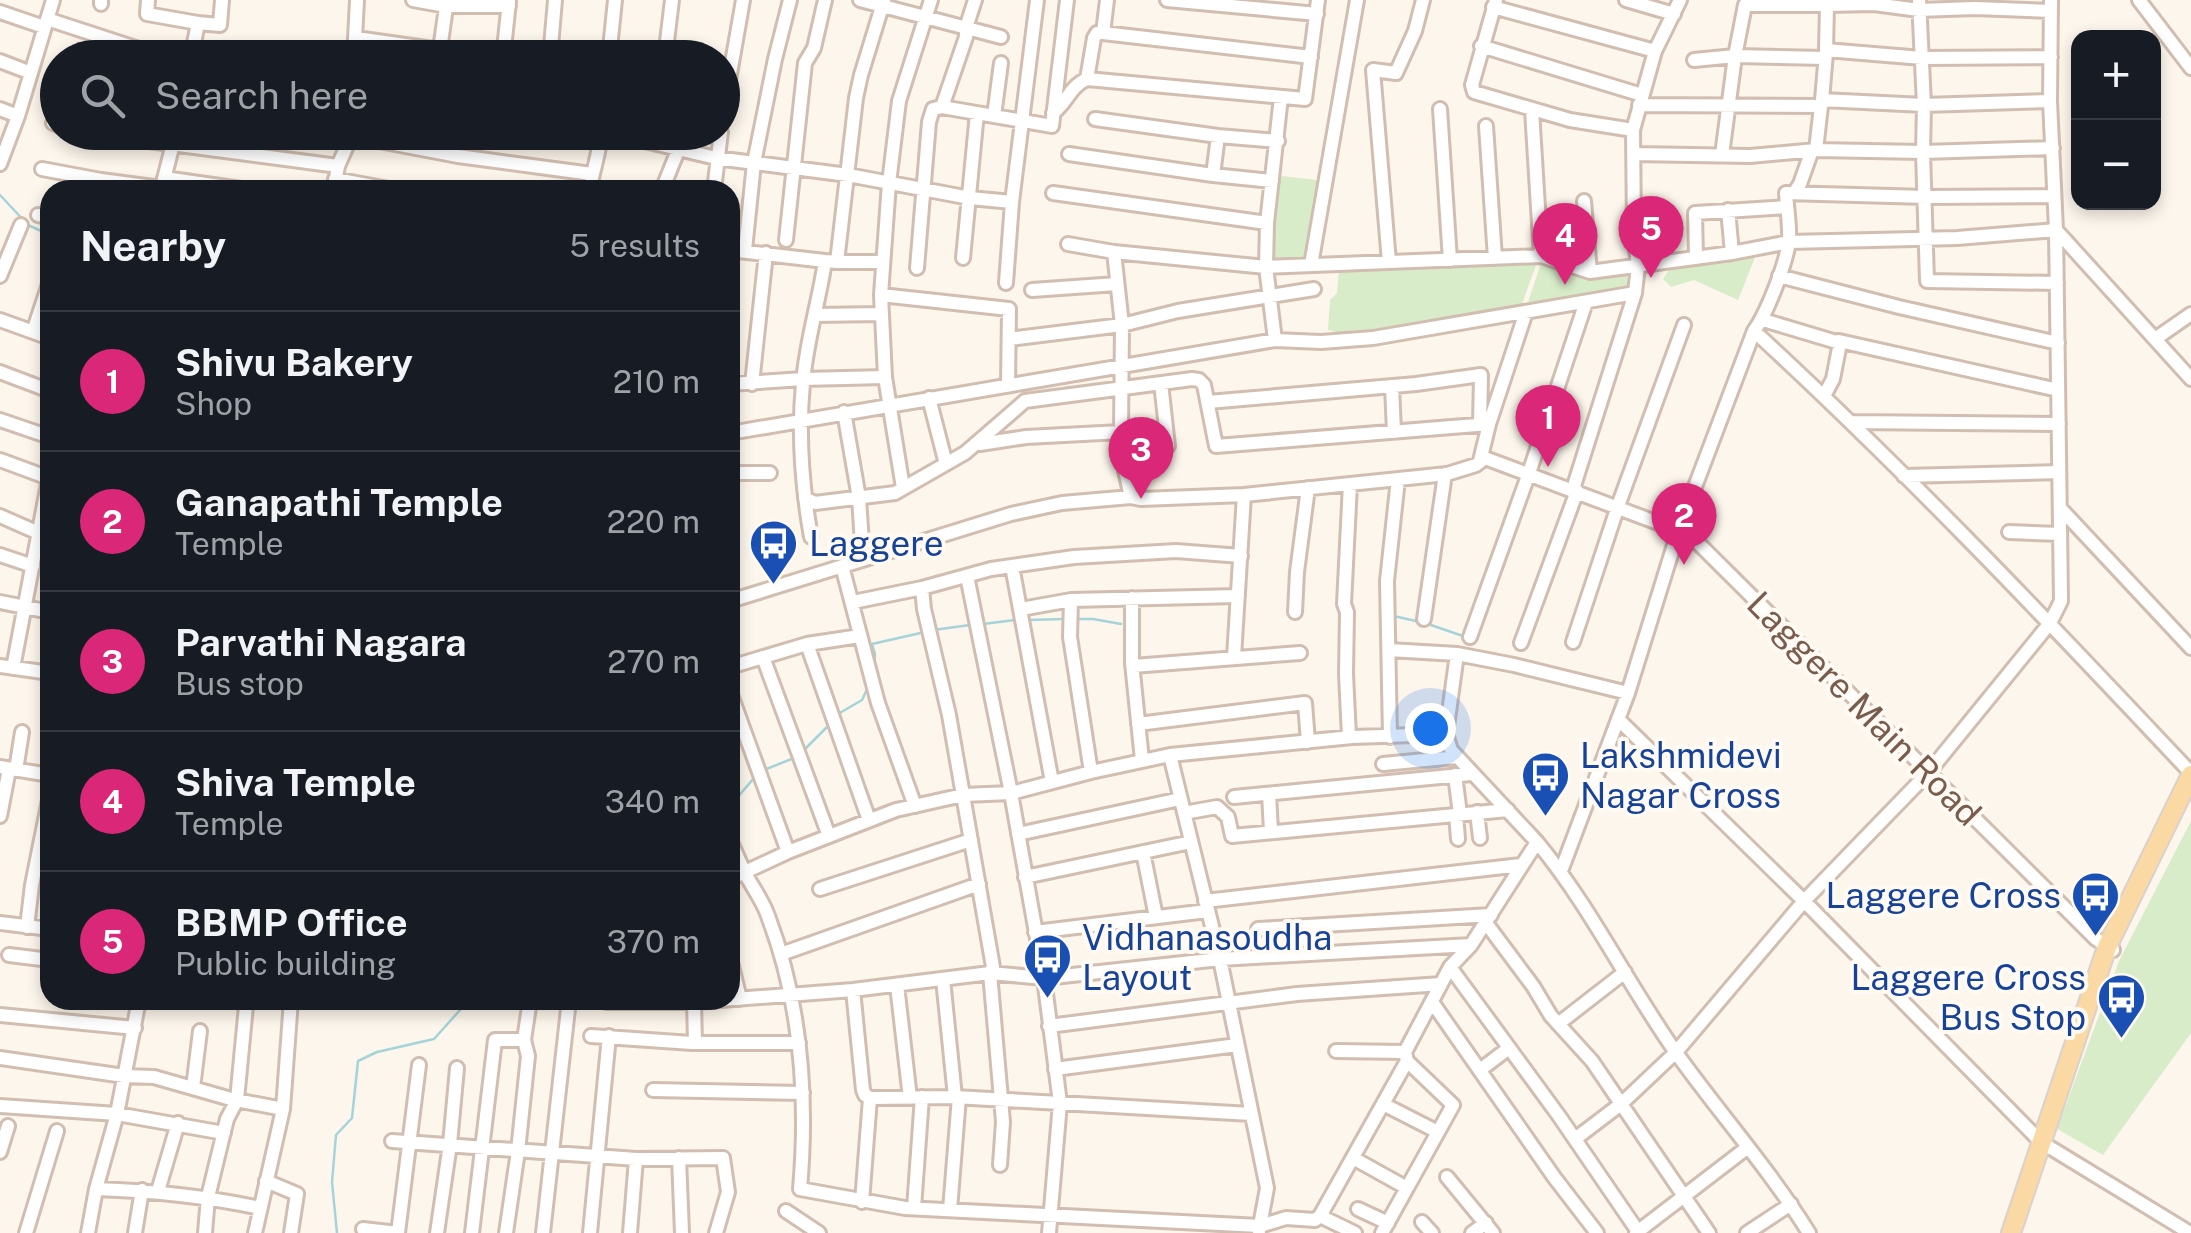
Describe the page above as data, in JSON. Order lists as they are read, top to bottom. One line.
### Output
{"streets":{"street":["Laggere Main Road"]},"places":{"bus stop":["Laggere","Lakshmidevi Nagar Cross","Laggere Cross","Vidhanasoudha Layout","Laggere Cross Bus Stop"]},"page":{"map_buttons":["+","−"],"search":"Search here","heading":["Nearby","5 results"],"pins":["5","4","1","3","2"],"list":[{"mark":"1","name":"Shivu Bakery","note":"Shop","value":"210 m"},{"mark":"2","name":"Ganapathi Temple","note":"Temple","value":"220 m"},{"mark":"3","name":"Parvathi Nagara","note":"Bus stop","value":"270 m"},{"mark":"4","name":"Shiva Temple","note":"Temple","value":"340 m"},{"mark":"5","name":"BBMP Office","note":"Public building","value":"370 m"}]}}
